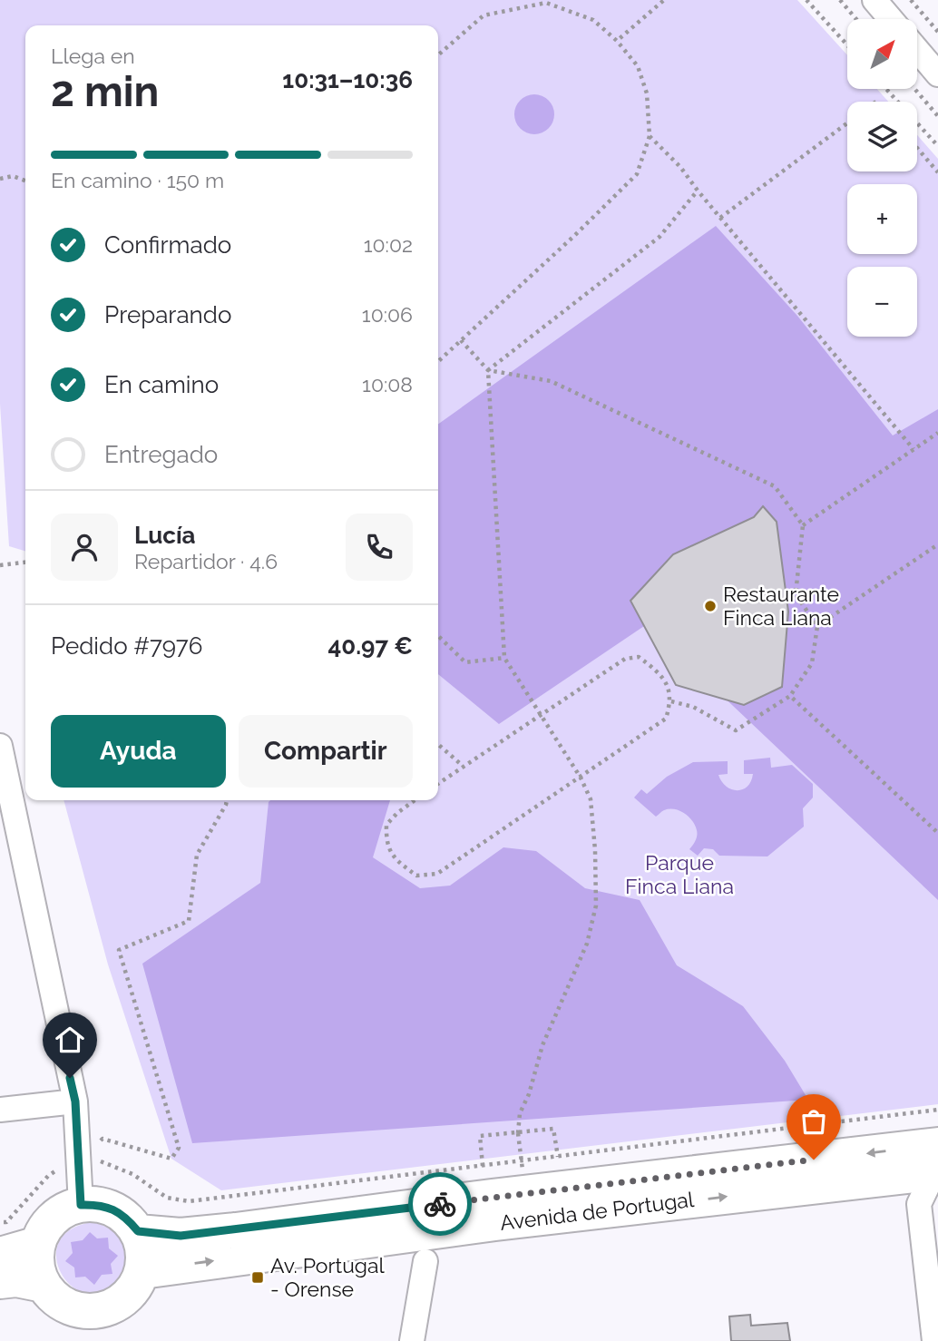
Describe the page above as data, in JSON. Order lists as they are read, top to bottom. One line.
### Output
{"streets":{"main road":["Avenida de Portugal"]},"parks":["Parque Finca Liana"],"places":{"other":["Restaurante Finca Liana"],"transit":["Av. Portugal - Orense"]},"north":"top right","page":{"map_buttons":["+","−"],"heading":["2 min","Llega en","10:31–10:36"],"panel":["Lucía","Repartidor · 4.6","Pedido #7976","40.97 €"],"bar":"En camino · 150 m","list":[["Confirmado","10:02"],["Preparando","10:06"],["En camino","10:08"],"Entregado"],"buttons":["Ayuda","Compartir"]}}
